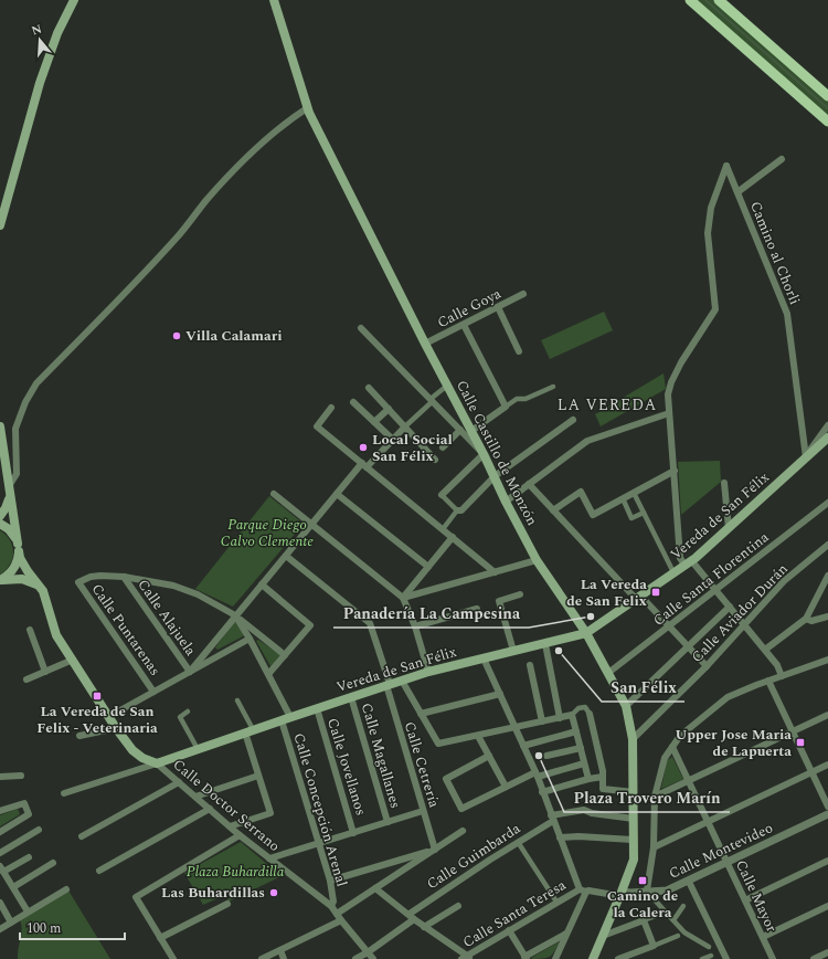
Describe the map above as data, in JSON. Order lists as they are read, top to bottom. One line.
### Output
{"streets":{"main road":["Calle Castillo de Monzón","Vereda de San Félix"],"street":["Camino al Chorli","Calle Goya","Calle Santa Florentina","Calle Aviador Durán","Calle Alajuela","Calle Puntarenas","Calle Magallanes","Calle Cetrería","Calle Jovellanos","Calle Doctor Serrano","Calle Concepción Arenal","Calle Montevideo","Calle Guimbarda","Calle Mayor","Calle Santa Teresa"]},"crossings":[["Camino al Chorli","Vereda de San Félix"],["Calle Goya","Calle Castillo de Monzón"],["Calle Castillo de Monzón","Vereda de San Félix"],["Calle Castillo de Monzón","Calle Santa Florentina"],["Calle Castillo de Monzón","Calle Aviador Durán"],["Calle Castillo de Monzón","Calle Montevideo"],["Calle Castillo de Monzón","Calle Guimbarda"],["Calle Castillo de Monzón","Calle Santa Teresa"],["Vereda de San Félix","Calle Magallanes"],["Vereda de San Félix","Calle Cetrería"],["Vereda de San Félix","Calle Jovellanos"],["Vereda de San Félix","Calle Doctor Serrano"],["Vereda de San Félix","Calle Concepción Arenal"],["Calle Alajuela","Calle Puntarenas"],["Calle Doctor Serrano","Calle Concepción Arenal"],["Calle Doctor Serrano","Calle Guimbarda"],["Calle Montevideo","Calle Mayor"],["Calle Montevideo","Calle Santa Teresa"]],"districts":["LA VEREDA"],"parks":["Parque Diego Calvo Clemente","Plaza Buhardilla"],"places":{"other":["Villa Calamari","Local Social San Félix","Panadería La Campesina","San Félix","Plaza Trovero Marín","Las Buhardillas"],"transit":["La Vereda de San Felix","La Vereda de San Felix - Veterinaria","Upper Jose Maria de Lapuerta","Camino de la Calera"]},"scale_bar":"100 m","north":"top"}
